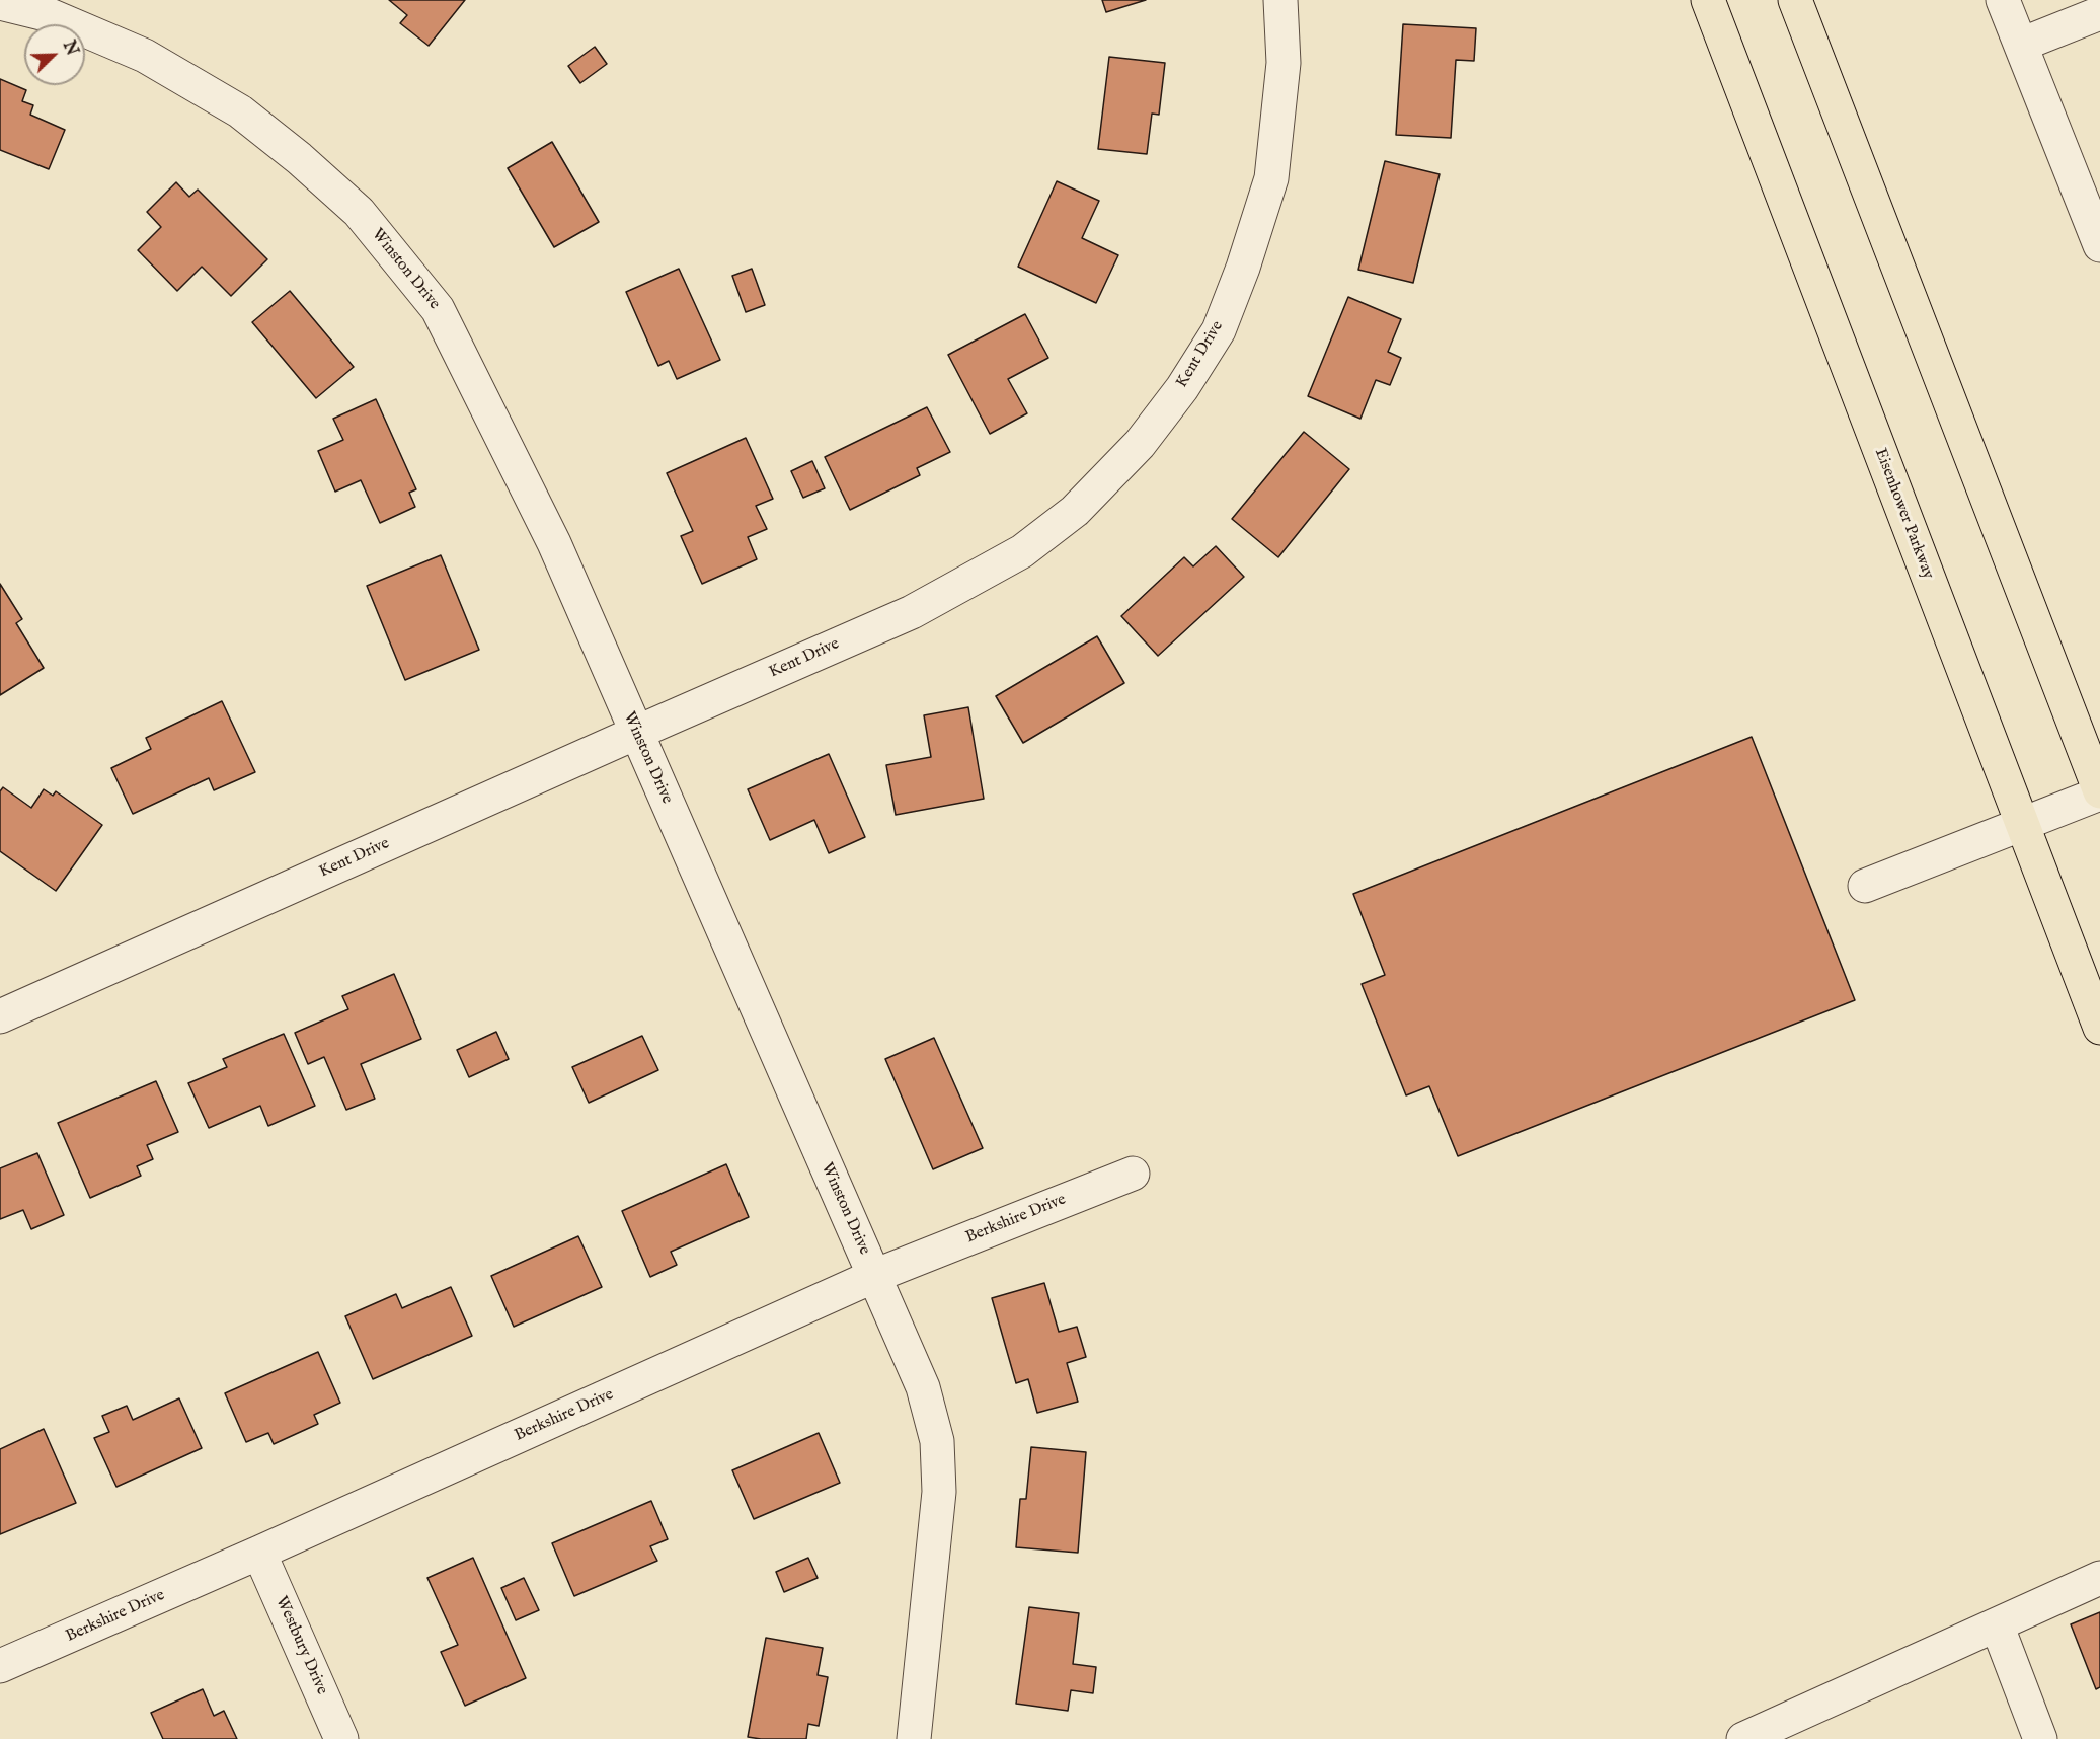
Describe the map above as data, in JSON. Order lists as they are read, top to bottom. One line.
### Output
{"streets":{"main road":["Eisenhower Parkway"],"street":["Winston Drive","Kent Drive","Berkshire Drive","Westbury Drive"]},"crossings":[["Winston Drive","Kent Drive"],["Winston Drive","Berkshire Drive"],["Berkshire Drive","Westbury Drive"]],"north":"top right"}
